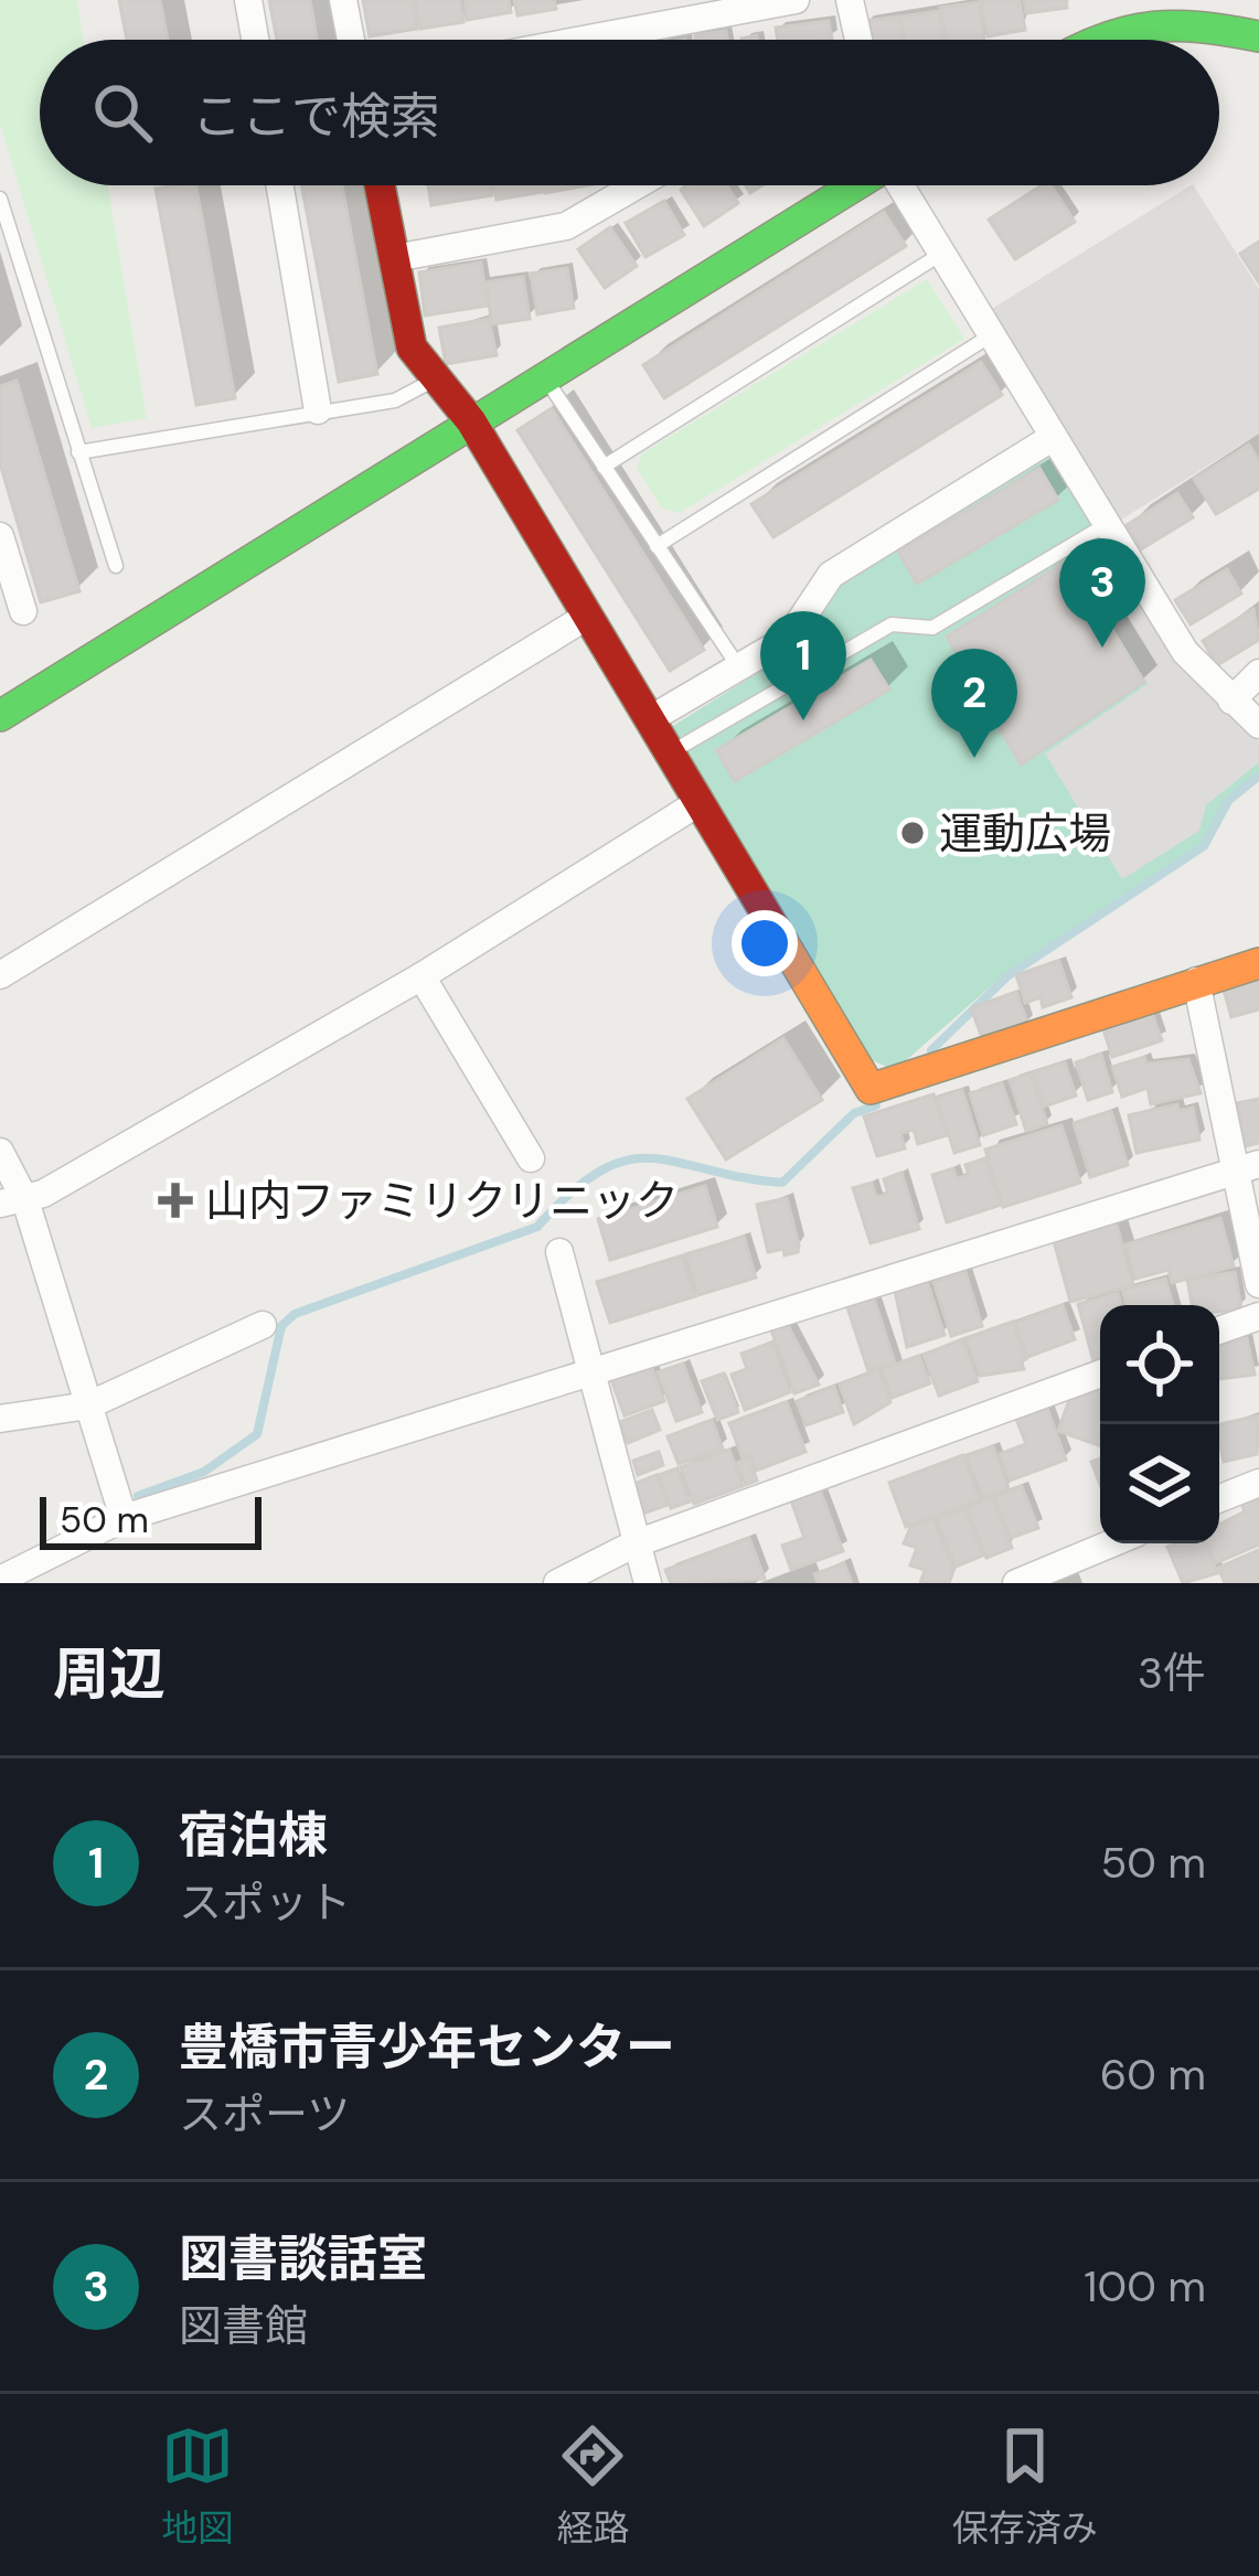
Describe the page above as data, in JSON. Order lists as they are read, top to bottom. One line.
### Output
{"places":{"other":["運動広場"],"health":["山内ファミリクリニック"]},"scale_bar":"50 m","page":{"search":"ここで検索","pins":["3","1","2"],"scale":"50 m","heading":["周辺","3件"],"list":[{"mark":"1","name":"宿泊棟","note":"スポット","value":"50 m"},{"mark":"2","name":"豊橋市青少年センター","note":"スポーツ","value":"60 m"},{"mark":"3","name":"図書談話室","note":"図書館","value":"100 m"}],"nav":["地図","経路","保存済み"]}}
